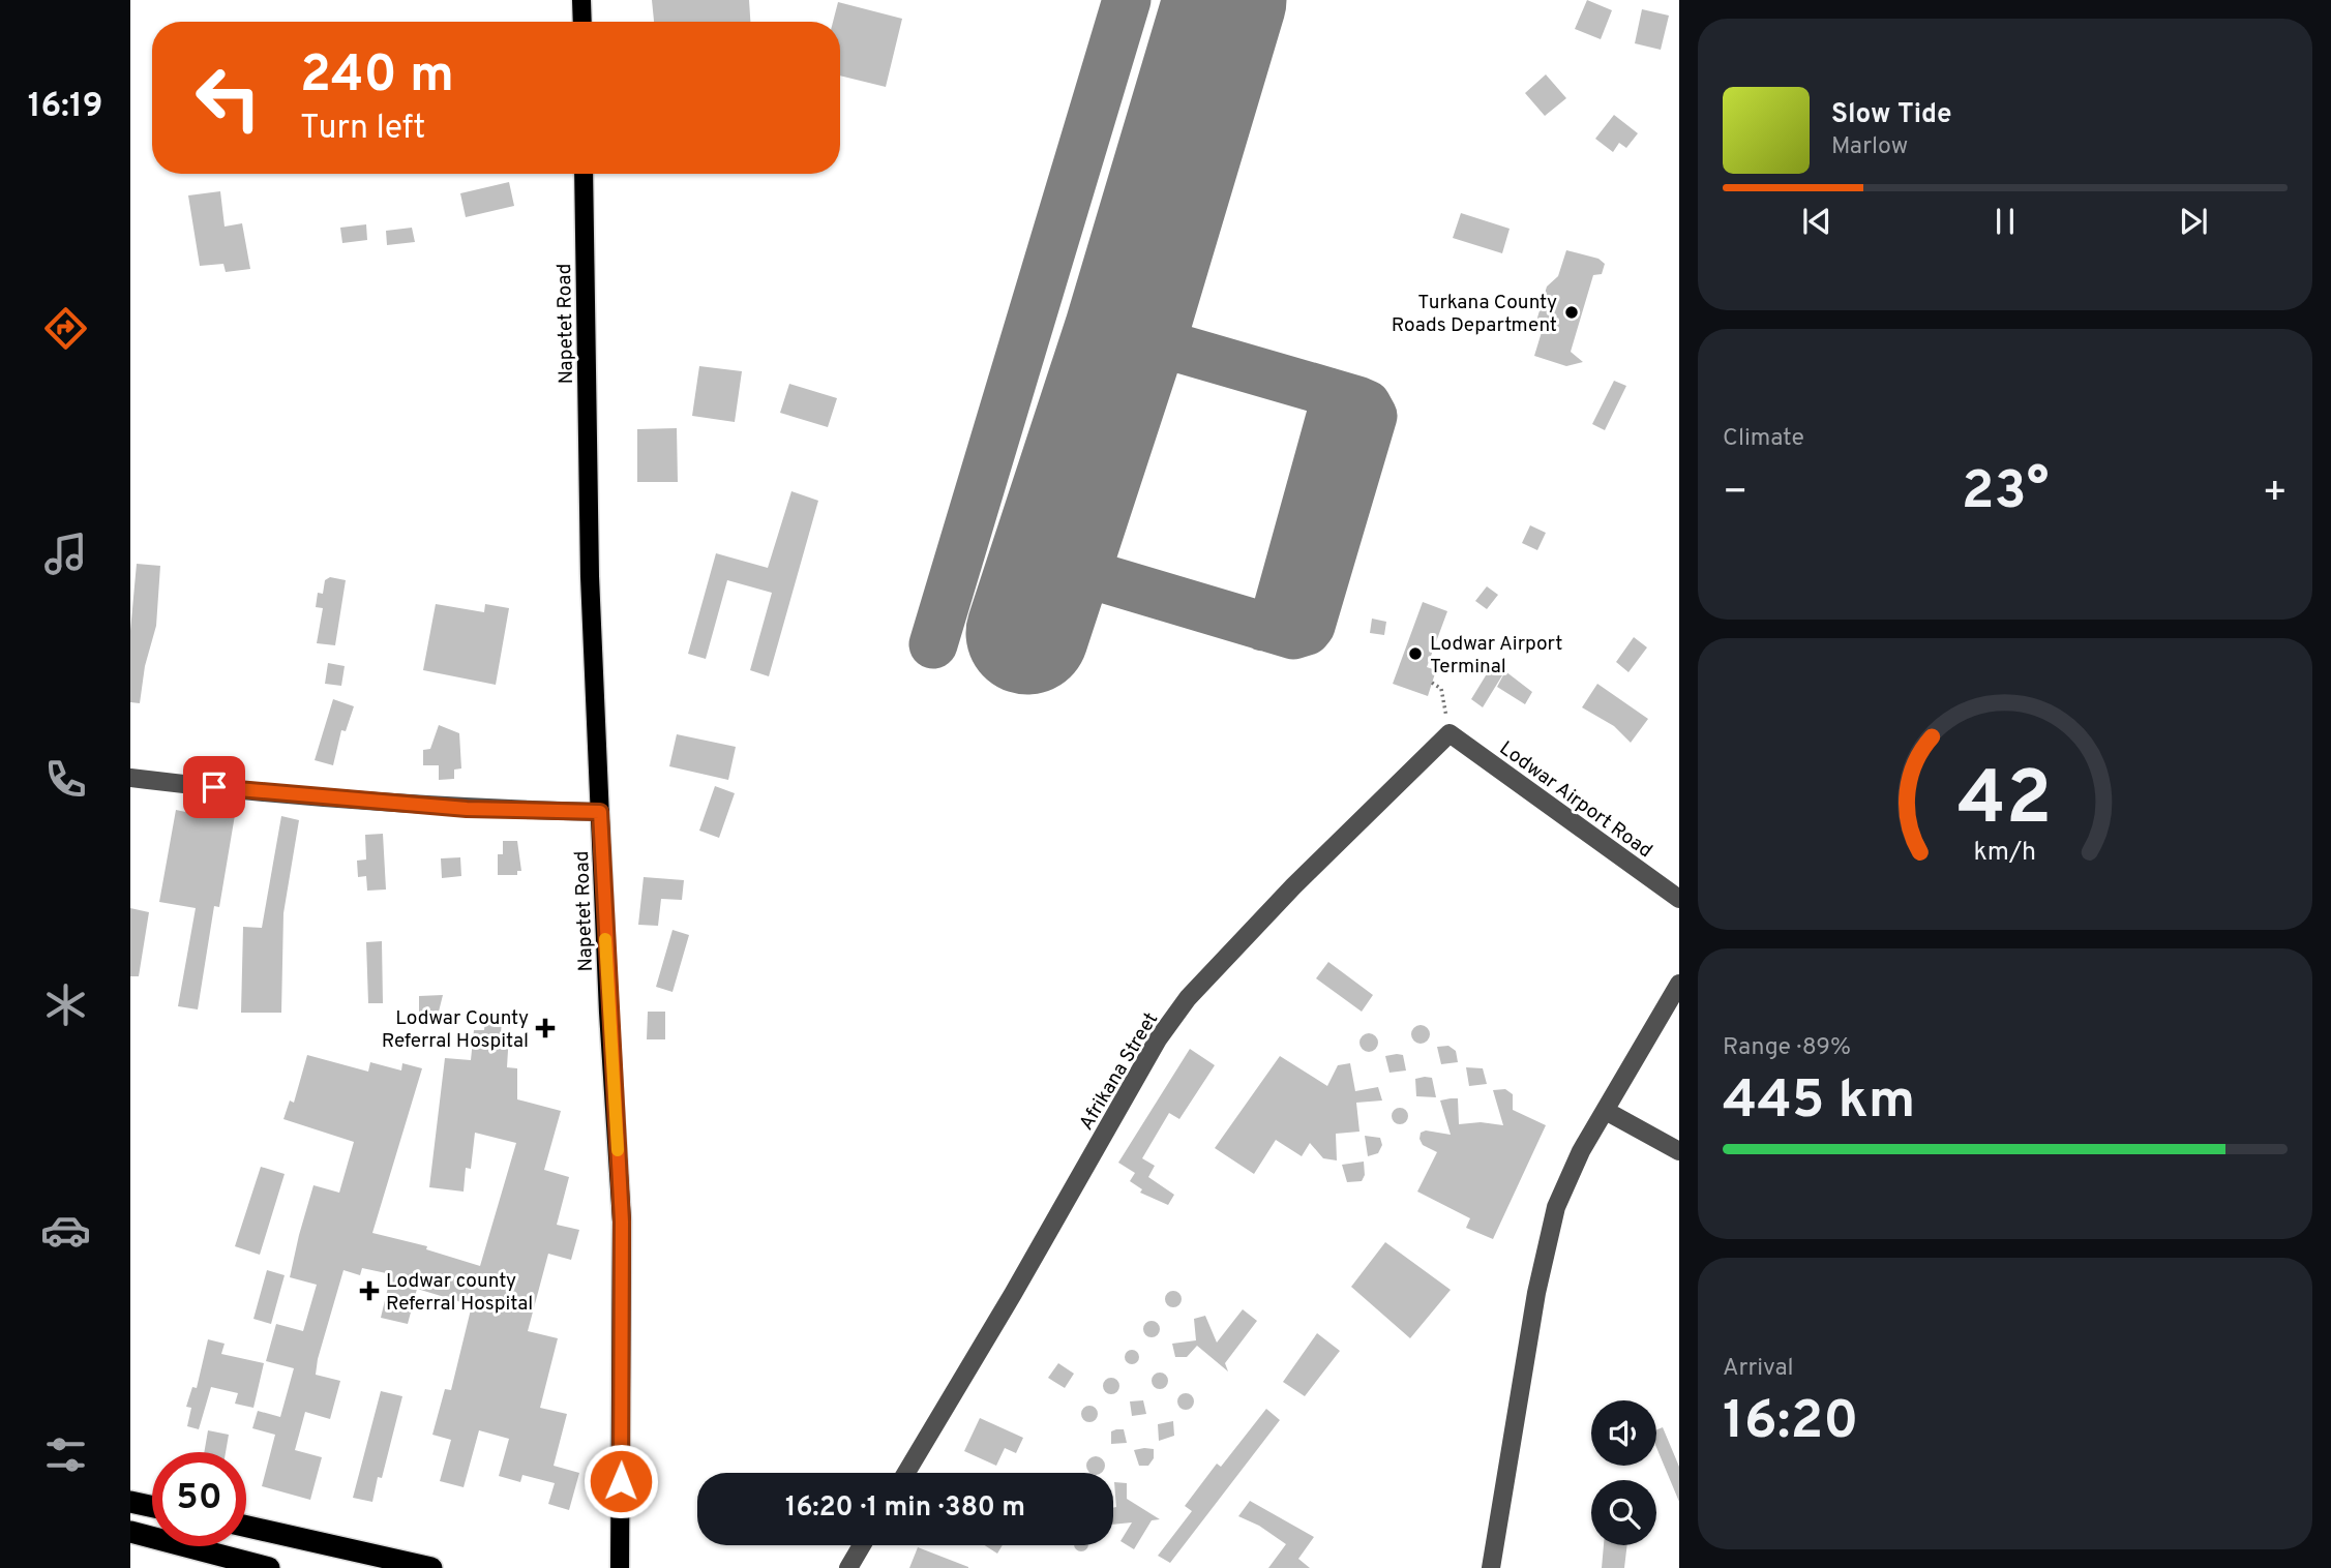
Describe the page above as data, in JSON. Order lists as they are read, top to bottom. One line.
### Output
{"streets":{"main road":["Napetet Road"],"street":["Lodwar Airport Road","Afrikana Street"]},"crossings":[["Lodwar Airport Road","Afrikana Street"]],"places":{"other":["Turkana County Roads Department","Lodwar Airport Terminal"],"health":["Lodwar County Referral Hospital","Lodwar county Referral Hospital"]},"page":{"tabs":"16:19","turn":["240 m","Turn left"],"song":["Slow Tide","Marlow"],"tile":["Climate",["Range · 89%","445 km"],["Arrival","16:20"]],"heat":["−","23°","+"],"limit":"50","trip":"16:20 · 1 min · 380 m","gauge":["42","km/h"]}}
